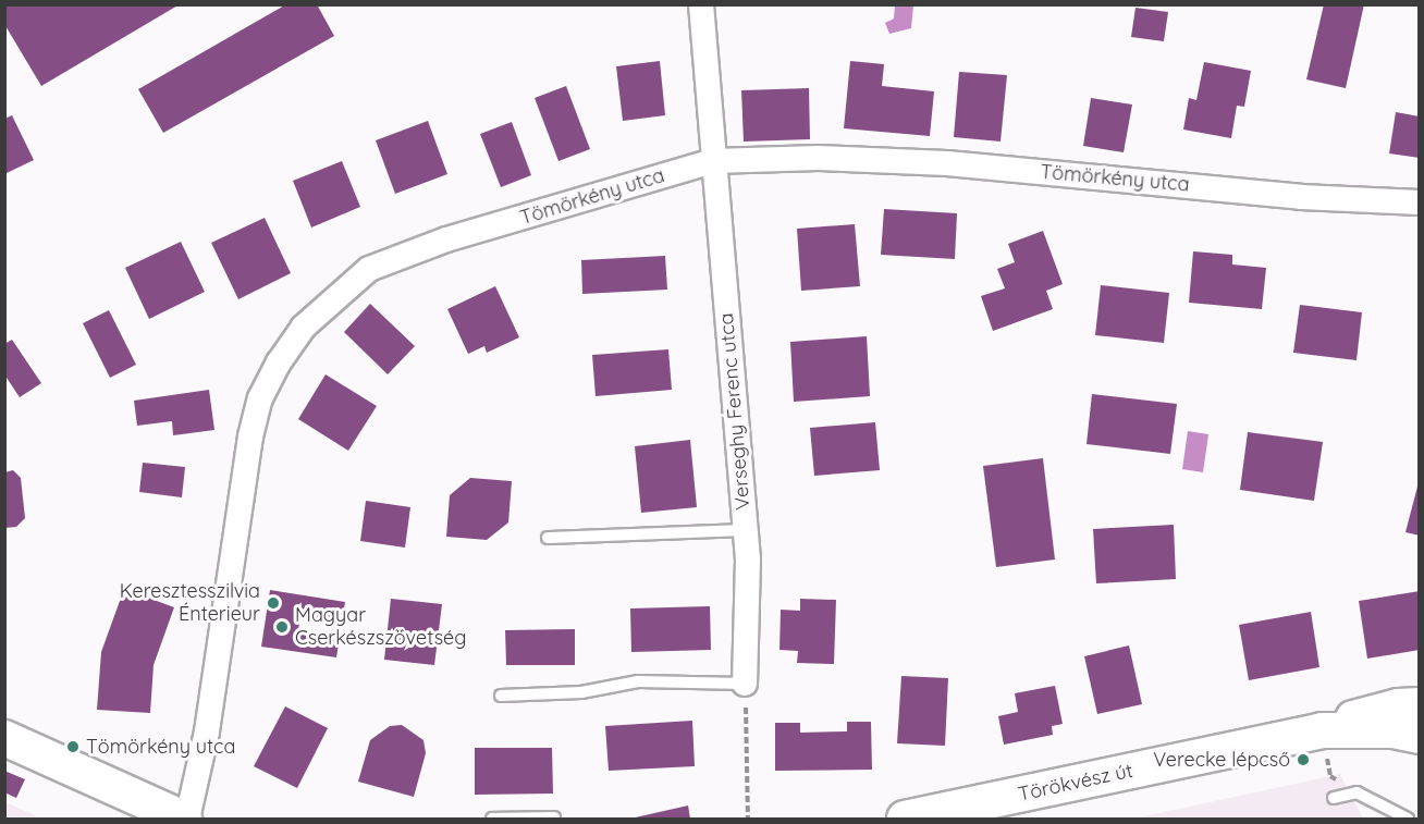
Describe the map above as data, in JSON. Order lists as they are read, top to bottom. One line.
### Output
{"streets":{"street":["Tömörkény utca","Verseghy Ferenc utca","Törökvész út"]},"crossings":[["Tömörkény utca","Verseghy Ferenc utca"]],"places":["Keresztesszilvia Énterieur","Magyar Cserkészszövetség","Tömörkény utca","Verecke lépcső"]}
